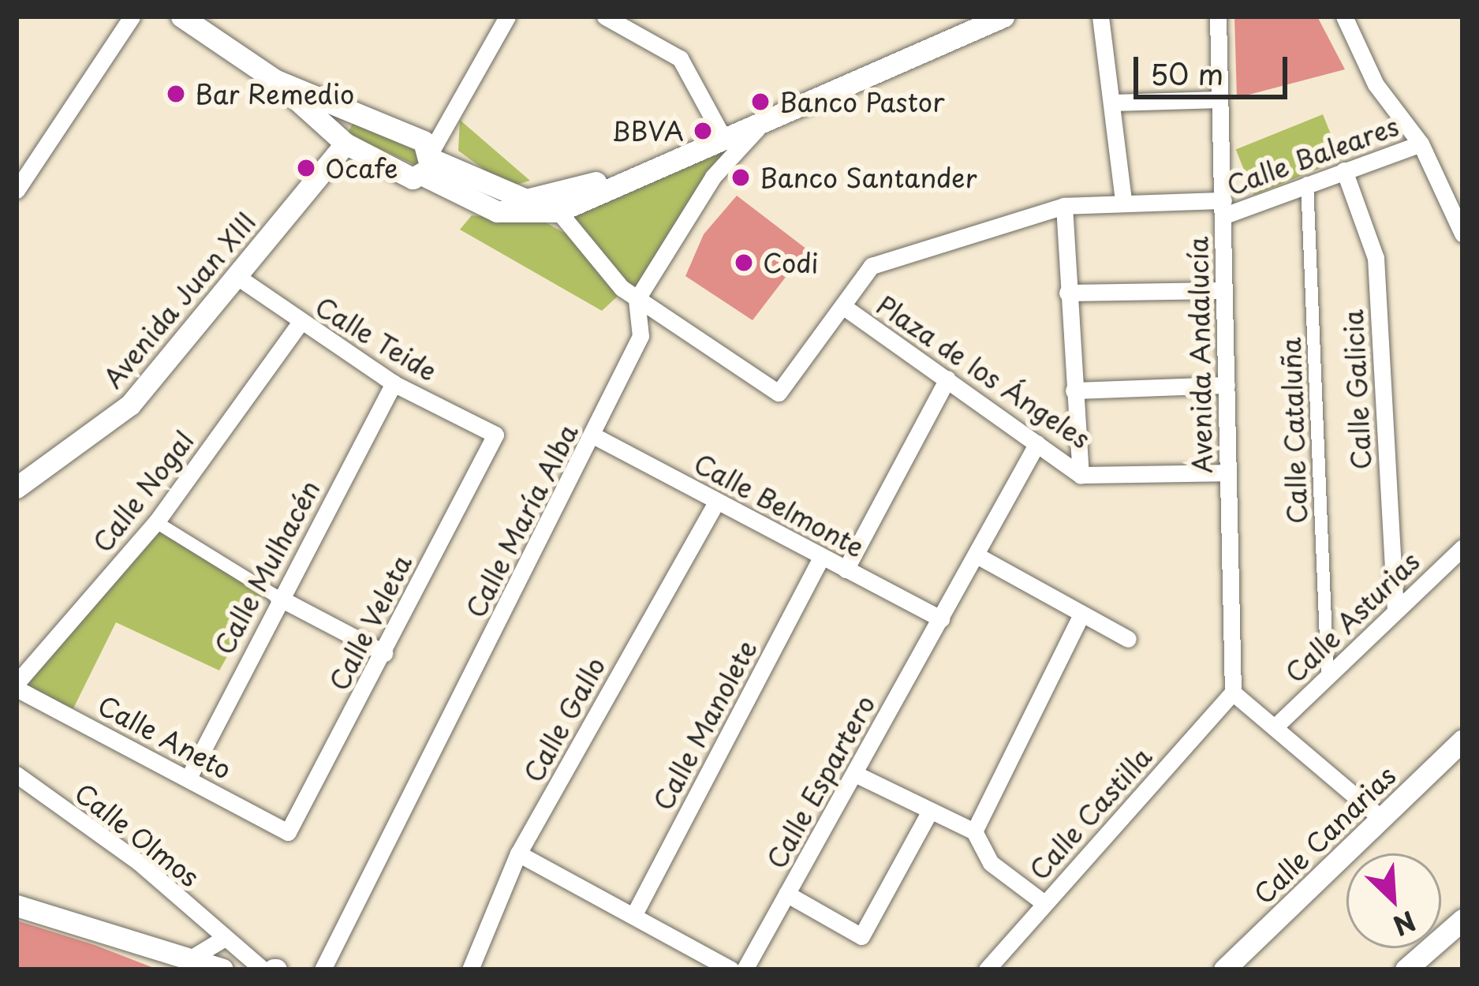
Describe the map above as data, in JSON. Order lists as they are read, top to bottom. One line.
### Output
{"streets":{"street":["Calle Baleares","Avenida Juan XIII","Calle Teide","Avenida Andalucía","Plaza de los Ángeles","Calle Galicia","Calle Cataluña","Calle Nogal","Calle Belmonte","Calle María Alba","Calle Mulhacén","Calle Asturias","Calle Veleta","Calle Gallo","Calle Manolete","Calle Aneto","Calle Espartero","Calle Castilla","Calle Olmos","Calle Canarias"]},"crossings":[["Calle Baleares","Avenida Andalucía"],["Calle Baleares","Plaza de los Ángeles"],["Calle Baleares","Calle Galicia"],["Calle Baleares","Calle Cataluña"],["Avenida Juan XIII","Calle Teide"],["Calle Teide","Calle Nogal"],["Calle Teide","Calle Mulhacén"],["Calle Teide","Calle Veleta"],["Avenida Andalucía","Plaza de los Ángeles"],["Avenida Andalucía","Calle Castilla"],["Plaza de los Ángeles","Calle Espartero"],["Calle Galicia","Calle Asturias"],["Calle Cataluña","Calle Asturias"],["Calle Nogal","Calle Aneto"],["Calle Belmonte","Calle María Alba"],["Calle Belmonte","Calle Gallo"],["Calle Belmonte","Calle Manolete"],["Calle Belmonte","Calle Espartero"],["Calle Mulhacén","Calle Aneto"],["Calle Veleta","Calle Aneto"]],"places":["Bar Remedio","Banco Pastor","BBVA","Ocafe","Banco Santander","Codi"],"scale_bar":"50 m","north":"bottom right"}
